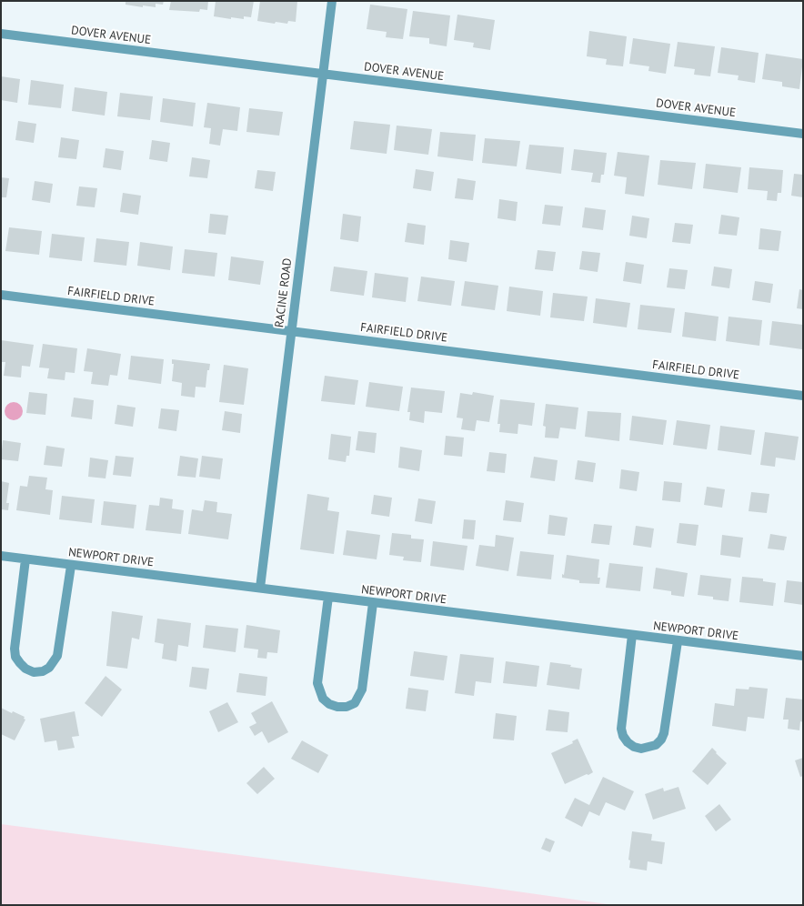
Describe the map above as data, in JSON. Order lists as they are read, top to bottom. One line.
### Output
{"streets":{"street":["DOVER AVENUE","RACINE ROAD","FAIRFIELD DRIVE","NEWPORT DRIVE"]},"crossings":[["DOVER AVENUE","RACINE ROAD"],["RACINE ROAD","FAIRFIELD DRIVE"],["RACINE ROAD","NEWPORT DRIVE"]]}
